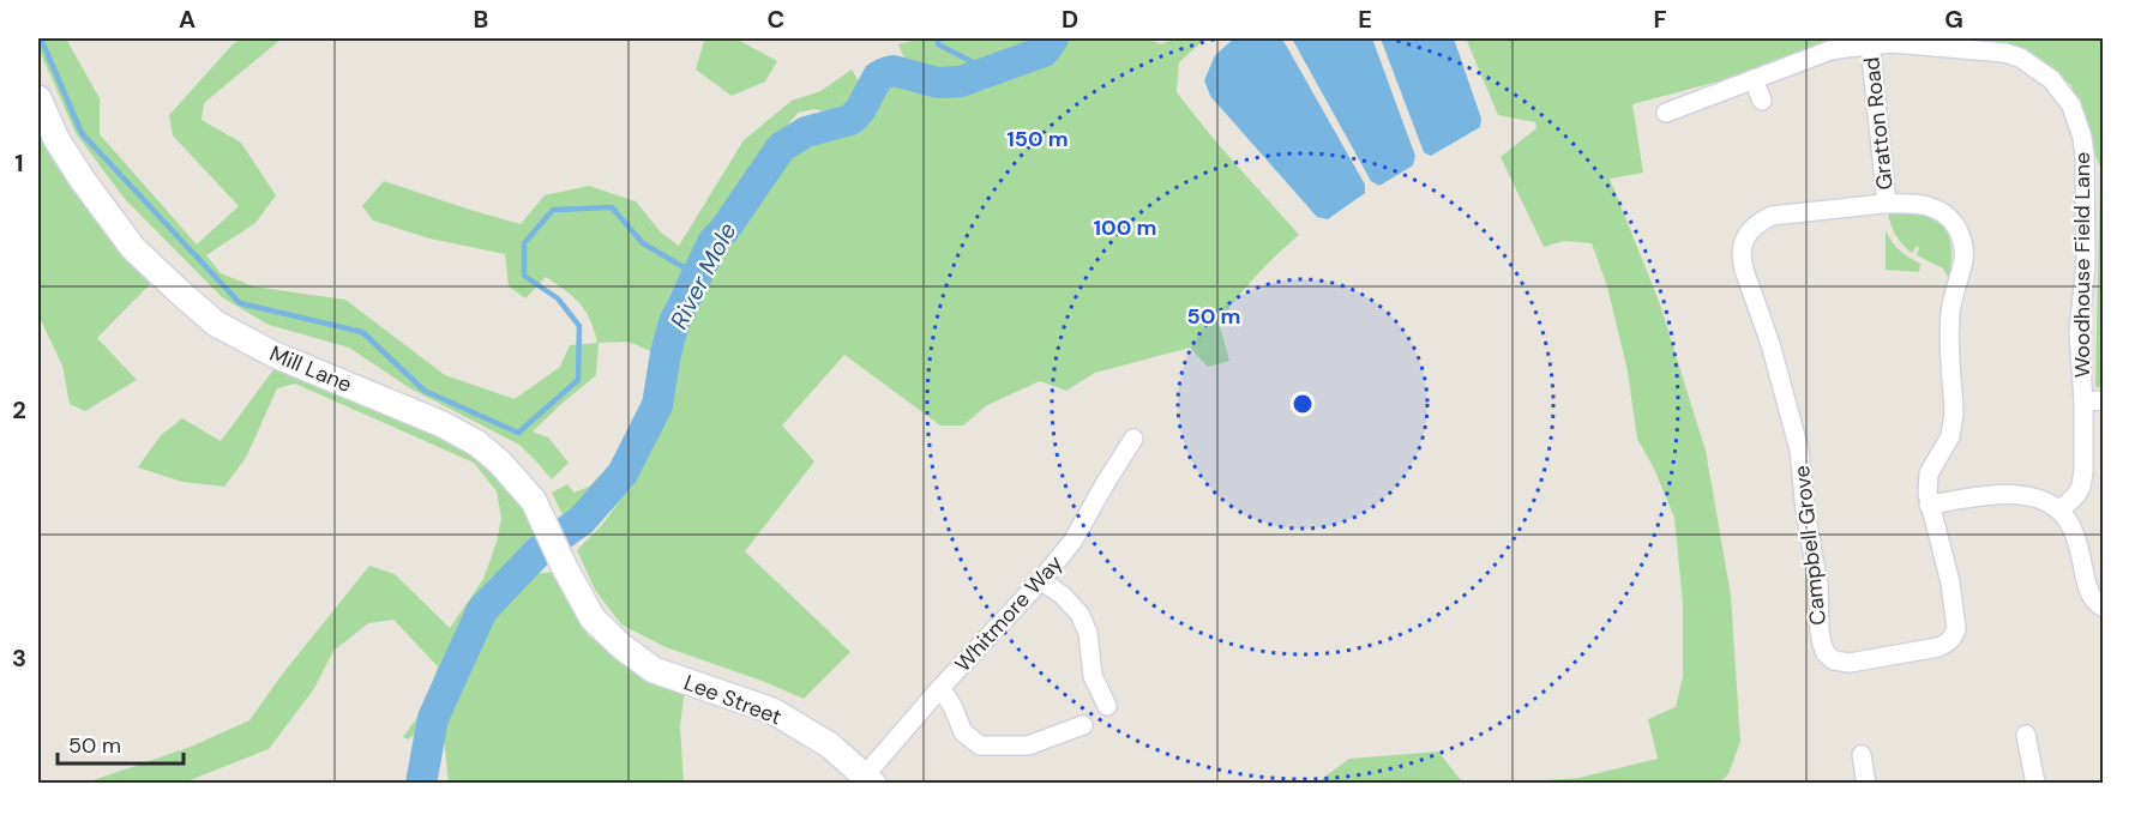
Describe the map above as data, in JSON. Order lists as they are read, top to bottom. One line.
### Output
{"streets":{"street":["Gratton Road","Woodhouse Field Lane","Mill Lane","Campbell Grove","Whitmore Way","Lee Street"]},"crossings":[["Gratton Road","Woodhouse Field Lane"],["Gratton Road","Campbell Grove"],["Mill Lane","Lee Street"],["Whitmore Way","Lee Street"]],"water":["River Mole"],"scale_bar":"50 m","grid":{"columns":["A","B","C","D","E","F","G"],"rows":["1","2","3"]},"rings":["150 m","100 m","50 m"]}
